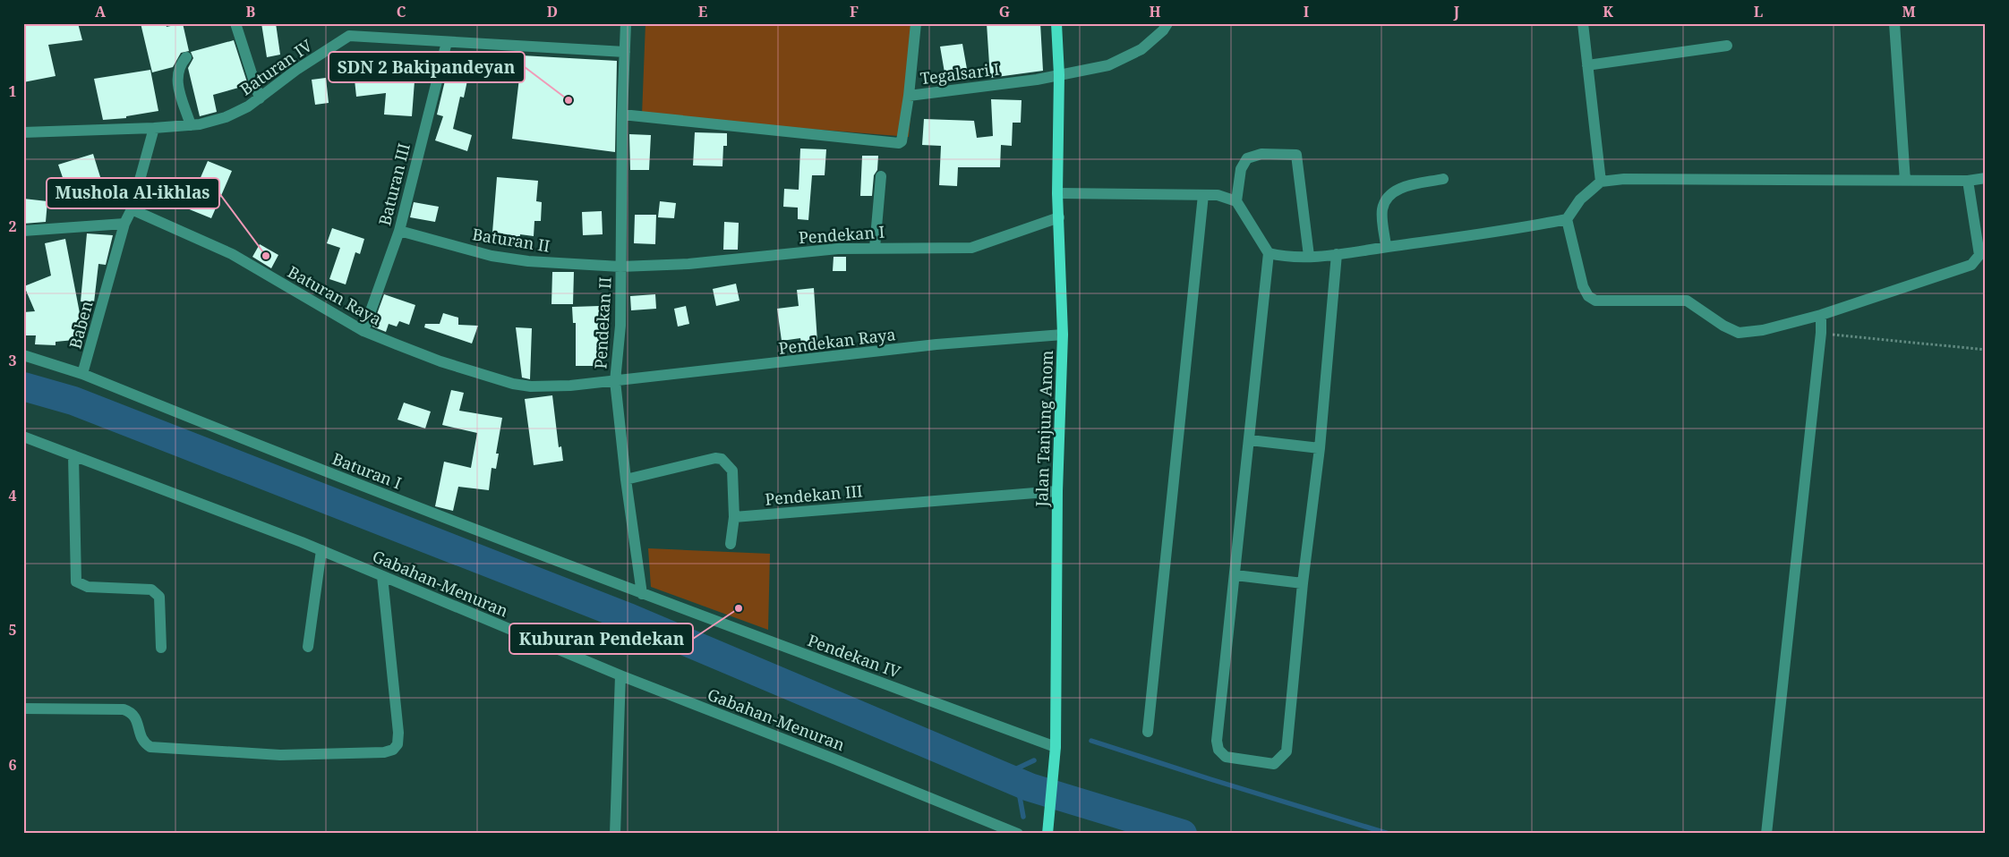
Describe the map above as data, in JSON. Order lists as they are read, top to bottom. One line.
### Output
{"streets":{"main road":["Jalan Tanjung Anom"],"street":["Baturan IV","Tegalsari I","Baturan III","Pendekan I","Baturan II","Baturan Raya","Pendekan II","Baben","Pendekan Raya","Baturan I","Pendekan III","Gabahan-Menuran","Pendekan IV"]},"crossings":[["Tegalsari I","Jalan Tanjung Anom"],["Baturan III","Baturan II"],["Baturan III","Baturan Raya"],["Pendekan I","Baturan II"],["Pendekan I","Pendekan II"],["Pendekan I","Jalan Tanjung Anom"],["Baturan II","Pendekan II"],["Baturan Raya","Pendekan II"],["Baturan Raya","Baben"],["Baturan Raya","Pendekan Raya"],["Pendekan II","Pendekan Raya"],["Pendekan II","Baturan I"],["Pendekan II","Pendekan IV"],["Baben","Baturan I"],["Pendekan Raya","Jalan Tanjung Anom"],["Jalan Tanjung Anom","Pendekan III"],["Jalan Tanjung Anom","Pendekan IV"],["Baturan I","Pendekan IV"]],"places":["SDN 2 Bakipandeyan","Mushola Al-ikhlas","Kuburan Pendekan"],"grid":{"columns":["A","B","C","D","E","F","G","H","I","J","K","L","M"],"rows":["1","2","3","4","5","6"]}}
